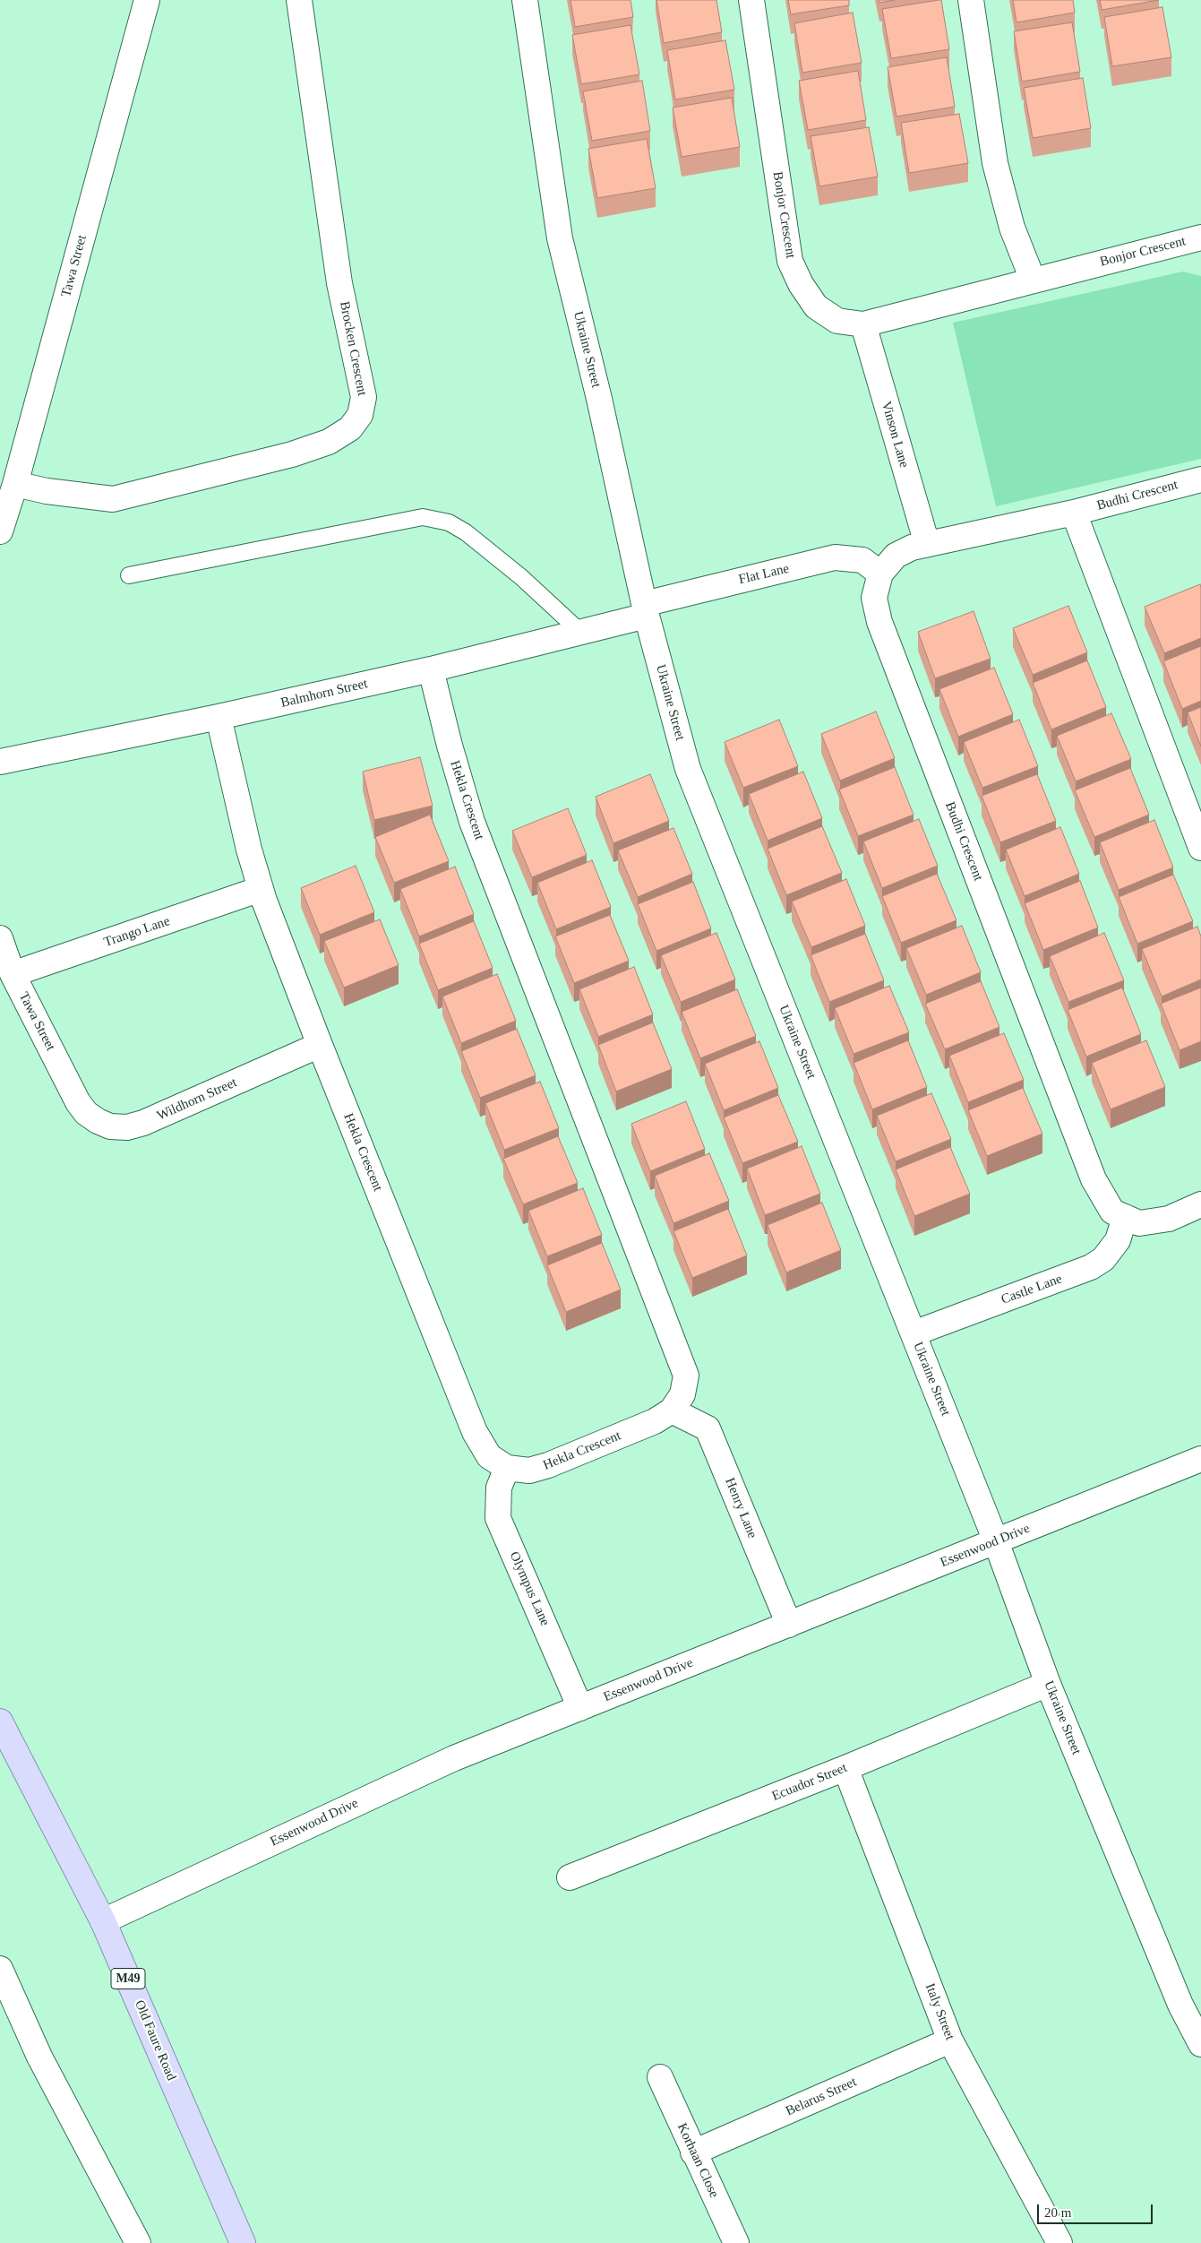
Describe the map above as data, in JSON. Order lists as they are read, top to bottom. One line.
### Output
{"streets":{"main road":["M49","Old Faure Road"],"street":["Bonjor Crescent","Tawa Street","Brocken Crescent","Ukraine Street","Vinson Lane","Budhi Crescent","Flat Lane","Balmhorn Street","Hekla Crescent","Trango Lane","Wildhorn Street","Castle Lane","Henry Lane","Essenwood Drive","Olympus Lane","Ecuador Street","Italy Street","Belarus Street","Korhaan Close"]},"crossings":[["Bonjor Crescent","Vinson Lane"],["Tawa Street","Brocken Crescent"],["Tawa Street","Trango Lane"],["Tawa Street","Wildhorn Street"],["Ukraine Street","Flat Lane"],["Ukraine Street","Balmhorn Street"],["Ukraine Street","Castle Lane"],["Ukraine Street","Essenwood Drive"],["Ukraine Street","Ecuador Street"],["Vinson Lane","Budhi Crescent"],["Budhi Crescent","Flat Lane"],["Budhi Crescent","Castle Lane"],["Flat Lane","Balmhorn Street"],["Balmhorn Street","Hekla Crescent"],["Hekla Crescent","Trango Lane"],["Hekla Crescent","Wildhorn Street"],["Hekla Crescent","Henry Lane"],["Hekla Crescent","Olympus Lane"],["Henry Lane","Essenwood Drive"],["Essenwood Drive","Olympus Lane"],["Essenwood Drive","Old Faure Road"],["Ecuador Street","Italy Street"],["Italy Street","Belarus Street"],["Belarus Street","Korhaan Close"]],"scale_bar":"20 m"}
